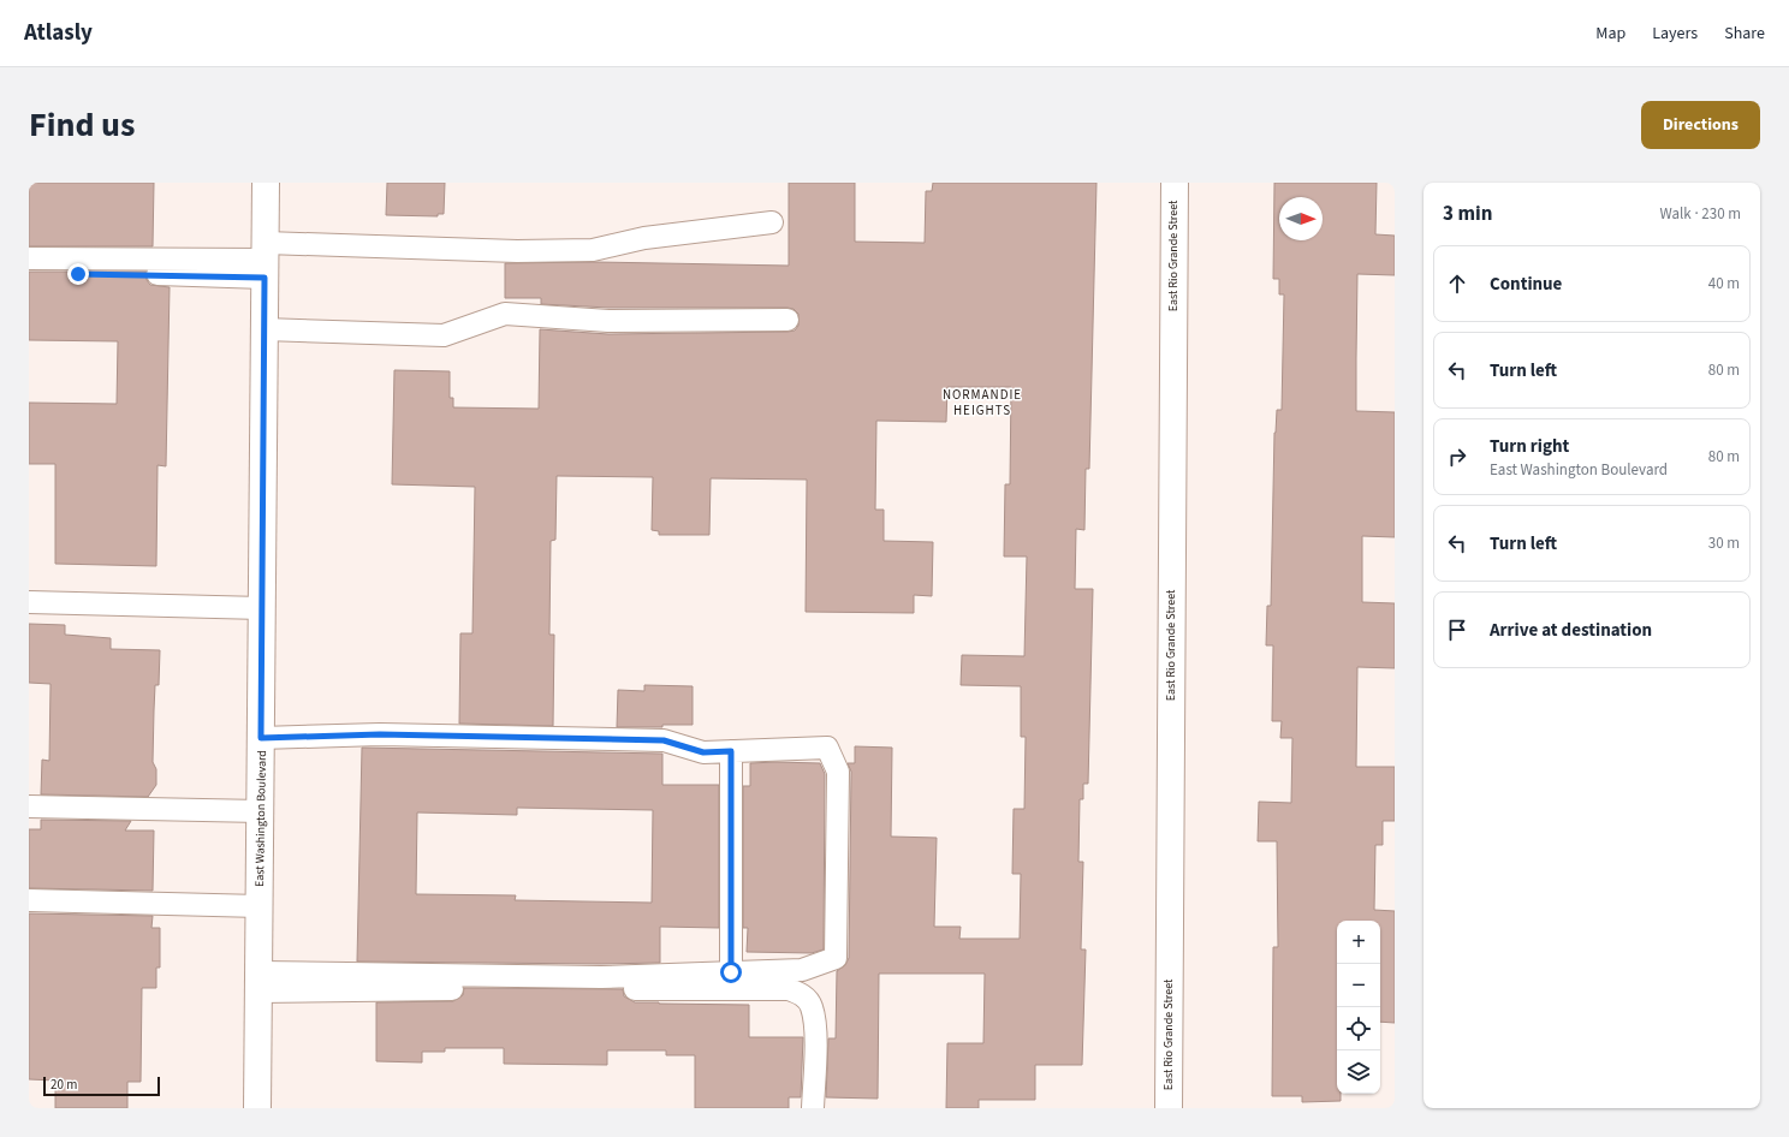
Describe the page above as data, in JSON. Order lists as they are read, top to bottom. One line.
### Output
{"streets":{"street":["East Rio Grande Street","East Washington Boulevard"]},"districts":["NORMANDIE HEIGHTS"],"scale_bar":"20 m","north":"right","page":{"header":"Atlasly","nav":["Map","Layers","Share"],"title":"Find us","buttons":"Directions","heading":["3 min","Walk · 230 m"],"list":[["Continue","40 m"],["Turn left","80 m"],["Turn right","East Washington Boulevard","80 m"],["Turn left","30 m"],"Arrive at destination"],"map_buttons":["+","−"],"scale":"20 m"}}
